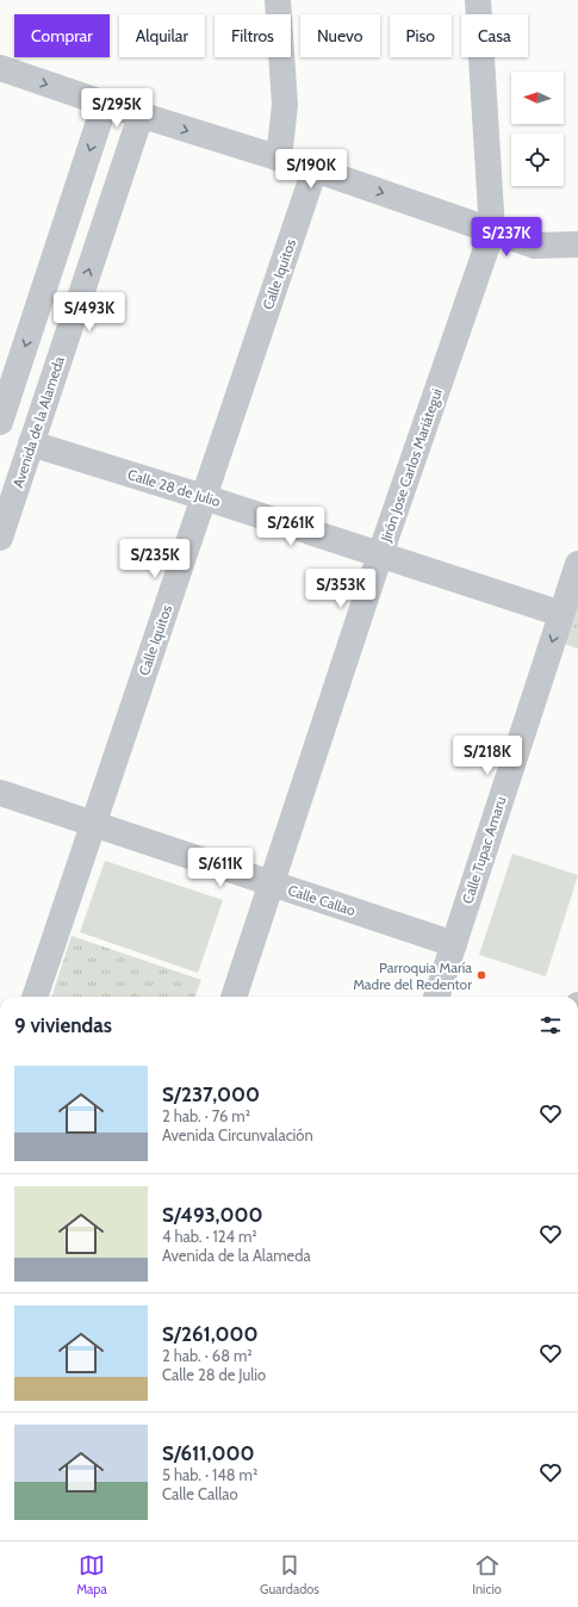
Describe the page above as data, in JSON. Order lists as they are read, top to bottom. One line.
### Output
{"streets":{"street":["Calle Iquitos","Avenida de la Alameda","Jirón Jose Carlos Mariátegui","Calle 28 de Julio","Calle Tupac Amaru","Calle Callao"]},"crossings":[["Calle Iquitos","Calle 28 de Julio"],["Calle Iquitos","Calle Callao"],["Avenida de la Alameda","Calle 28 de Julio"],["Jirón Jose Carlos Mariátegui","Calle 28 de Julio"],["Jirón Jose Carlos Mariátegui","Calle Callao"],["Calle 28 de Julio","Calle Tupac Amaru"],["Calle Tupac Amaru","Calle Callao"]],"one_way":["Calle Tupac Amaru"],"places":["Parroquia María Madre del Redentor"],"north":"left","page":{"chip":["Comprar","Alquilar","Filtros","Nuevo","Piso","Casa"],"price":["S/295K","S/190K","S/237K","S/493K","S/261K","S/235K","S/353K","S/218K","S/611K"],"heading":"9 viviendas","list":[{"name":"S/237,000","note":"2 hab. · 76 m² · Avenida Circunvalación"},{"name":"S/493,000","note":"4 hab. · 124 m² · Avenida de la Alameda"},{"name":"S/261,000","note":"2 hab. · 68 m² · Calle 28 de Julio"},{"name":"S/611,000","note":"5 hab. · 148 m² · Calle Callao"}],"tabs":["Mapa","Guardados","Inicio"]}}
